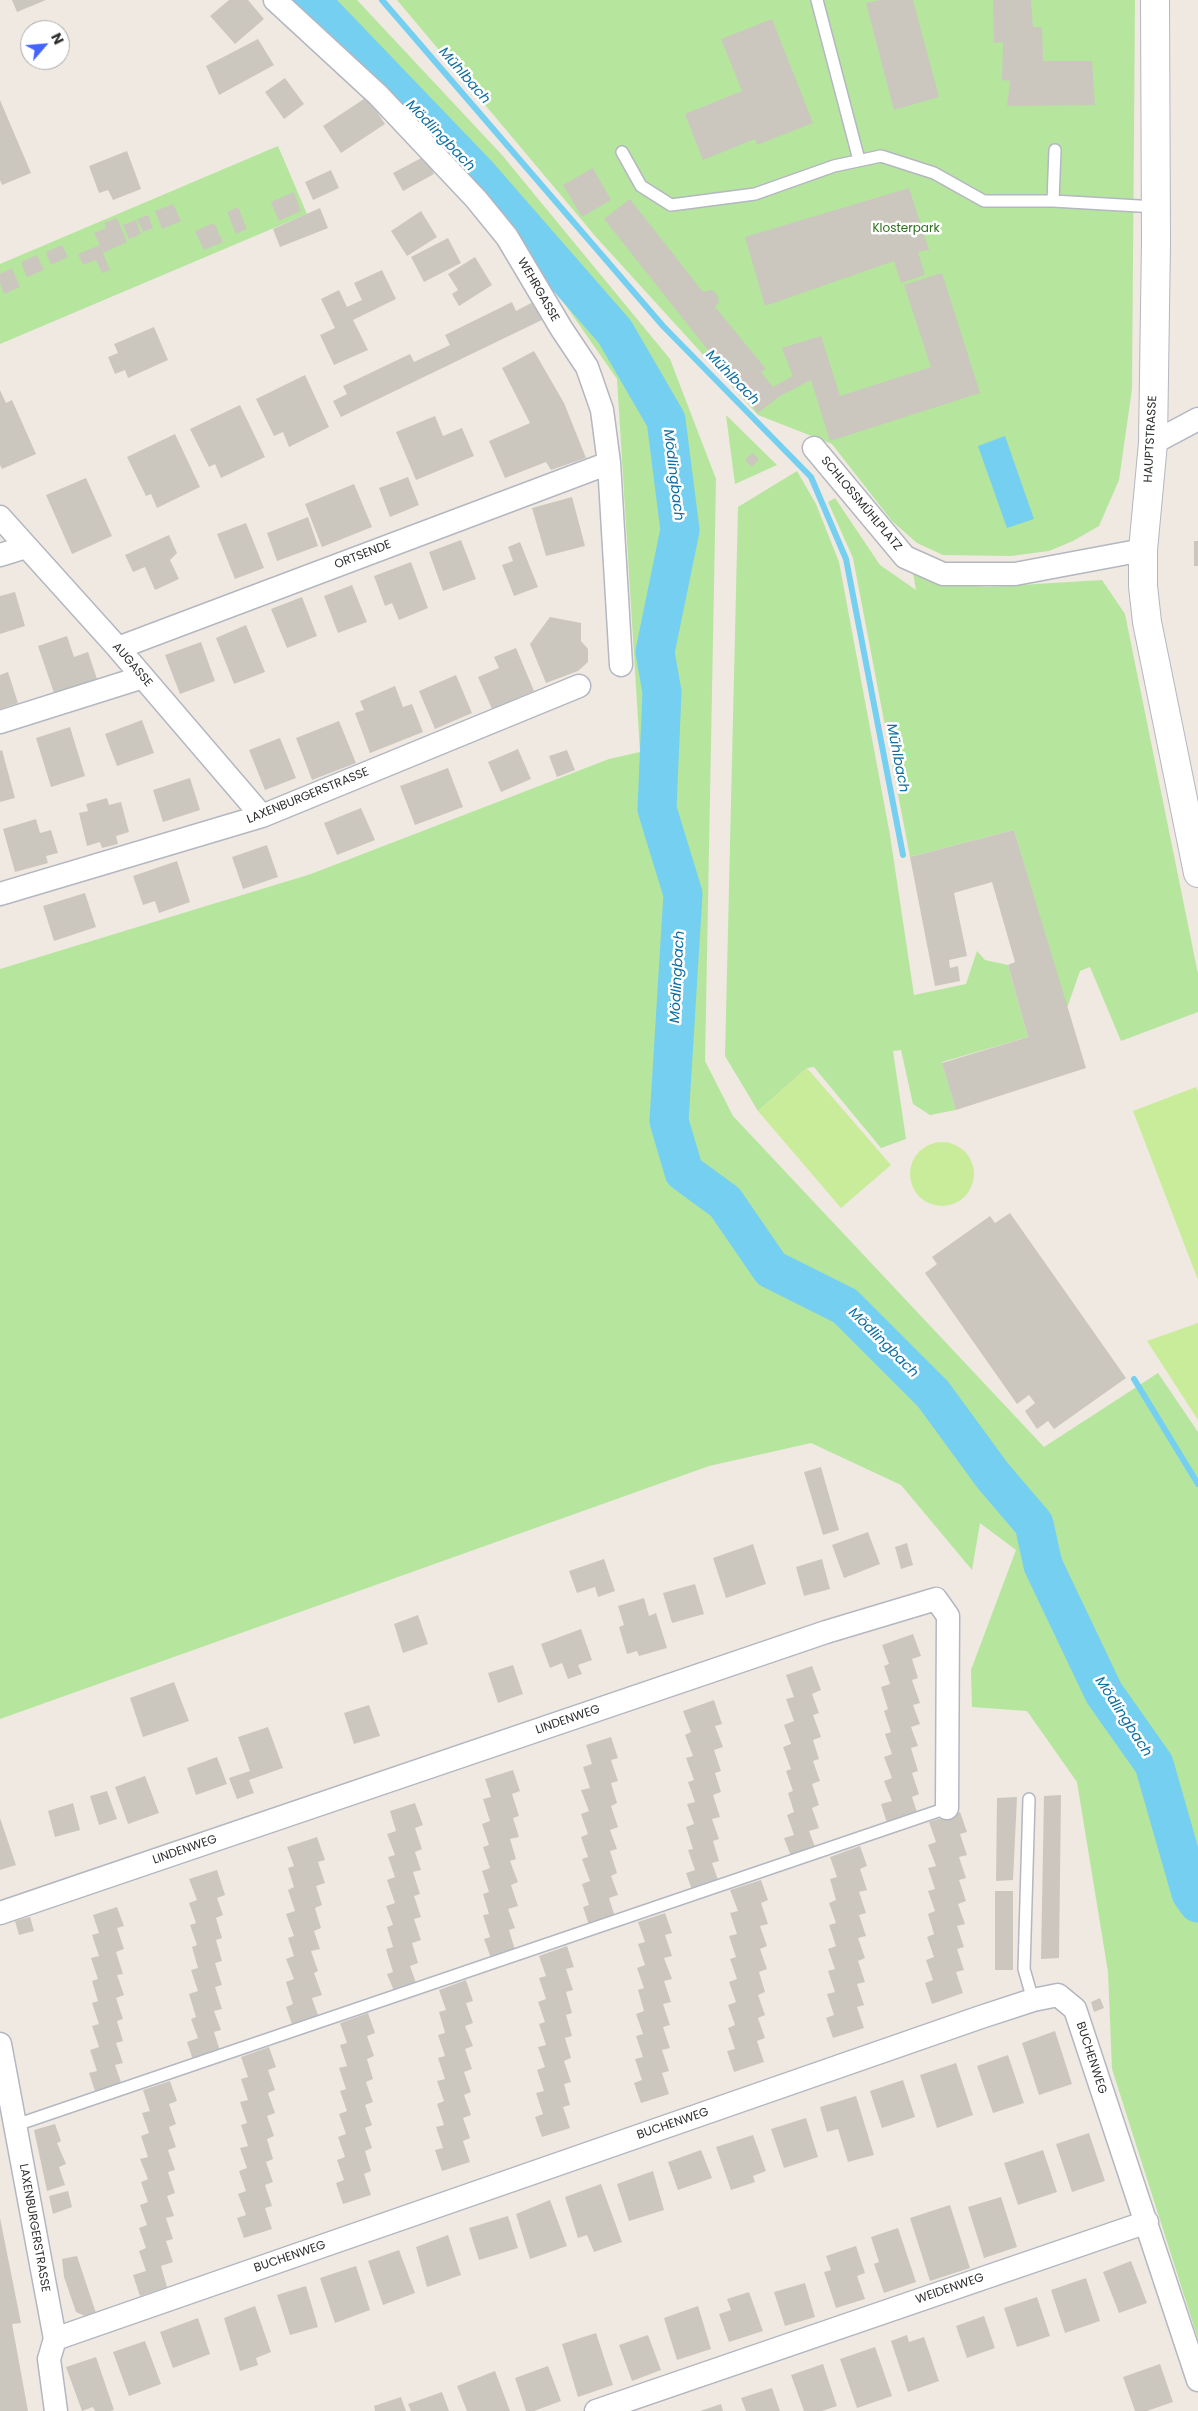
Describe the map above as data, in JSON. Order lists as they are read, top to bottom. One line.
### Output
{"streets":{"street":["WEHRGASSE","HAUPTSTRASSE","SCHLOSSMÜHLPLATZ","ORTSENDE","AUGASSE","LAXENBURGERSTRASSE","LINDENWEG","BUCHENWEG","WEIDENWEG"]},"crossings":[["WEHRGASSE","ORTSENDE"],["HAUPTSTRASSE","SCHLOSSMÜHLPLATZ"],["ORTSENDE","AUGASSE"],["AUGASSE","LAXENBURGERSTRASSE"],["LAXENBURGERSTRASSE","BUCHENWEG"],["BUCHENWEG","WEIDENWEG"]],"water":["Mühlbach","Mödlingbach"],"parks":["Klosterpark"],"north":"top right"}
